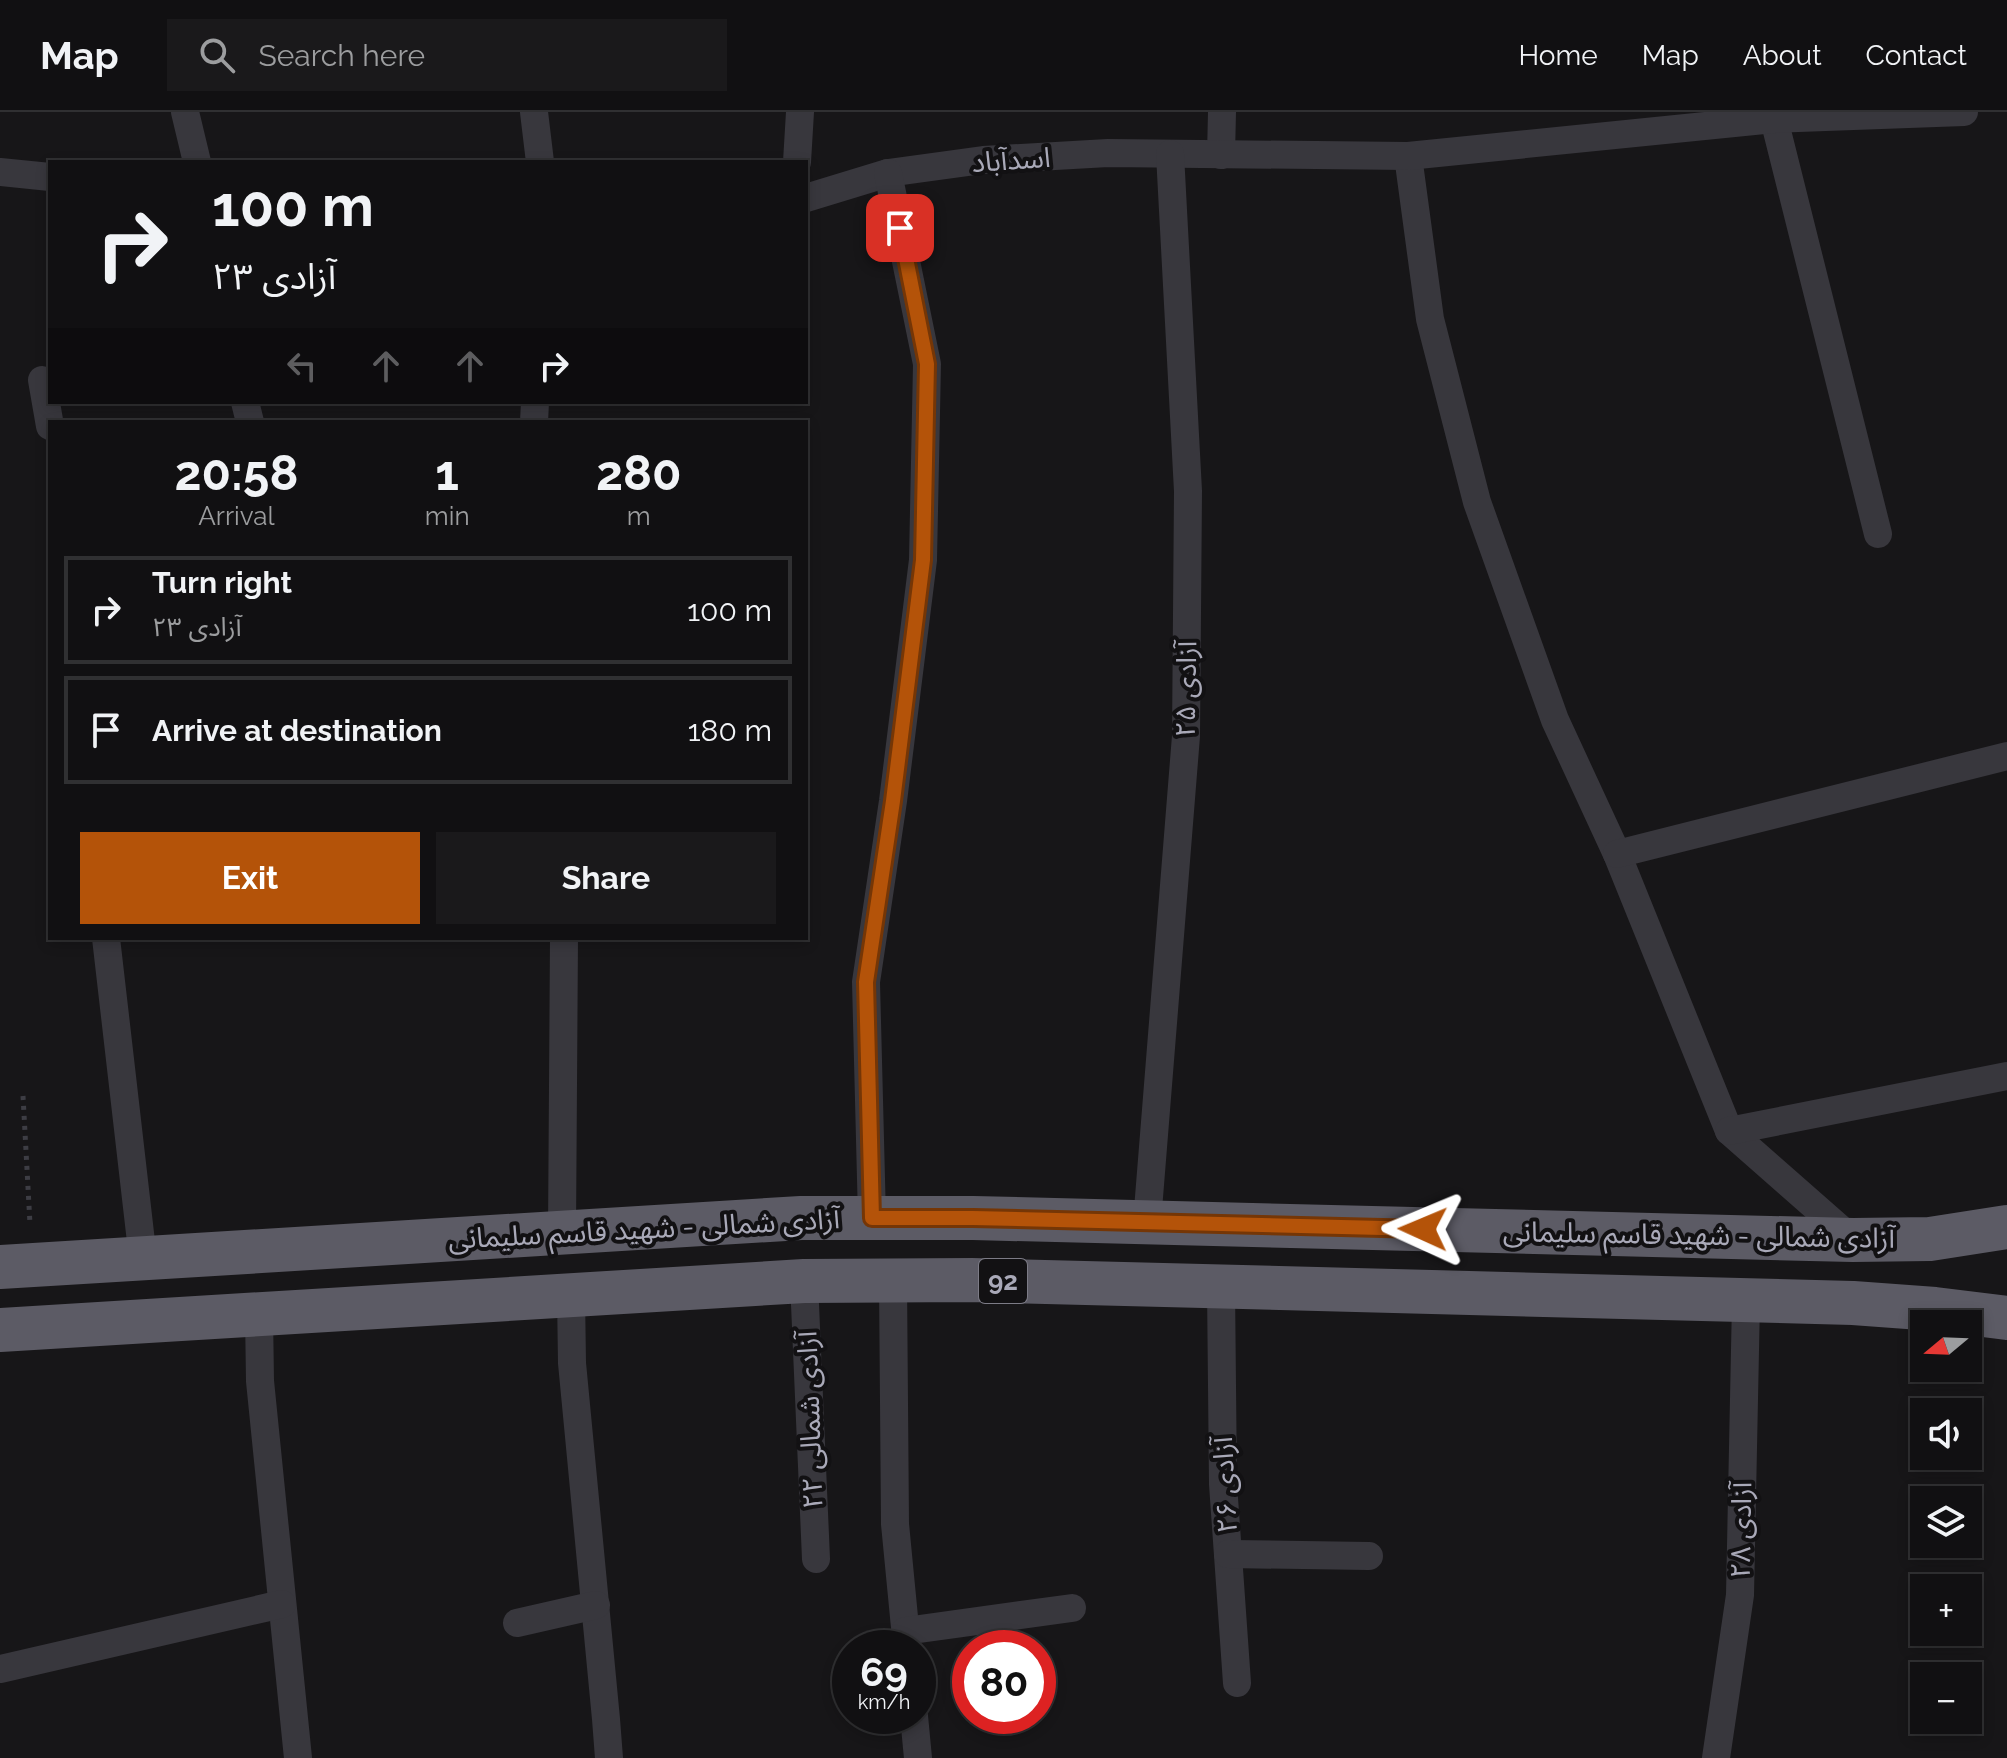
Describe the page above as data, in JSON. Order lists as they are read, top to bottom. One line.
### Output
{"streets":{"highway":["آزادی شمالی - شهید قاسم سلیمانی","92"],"street":["اسدآباد","آزادی ۲۵","آزادی شمالی ۲۲","آزادی ۲۶","آزادی ۲۸"]},"crossings":[["اسدآباد","آزادی ۲۵"],["آزادی ۲۵","آزادی شمالی - شهید قاسم سلیمانی"],["92","آزادی شمالی ۲۲"],["92","آزادی ۲۶"],["92","آزادی ۲۸"]],"north":"left","page":{"header":"Map","search":"Search here","nav":["Home","Map","About","Contact"],"turn":["100 m","آزادی ۲۳"],"eta":["20:58","Arrival","1","min","280","m"],"list":[{"name":"Turn right","note":"آزادی ۲۳","value":"100 m"},{"name":"Arrive at destination","value":"180 m"}],"buttons":["Exit","Share"],"map_buttons":["+","−"],"speed":"69 km/h","limit":"80"}}
